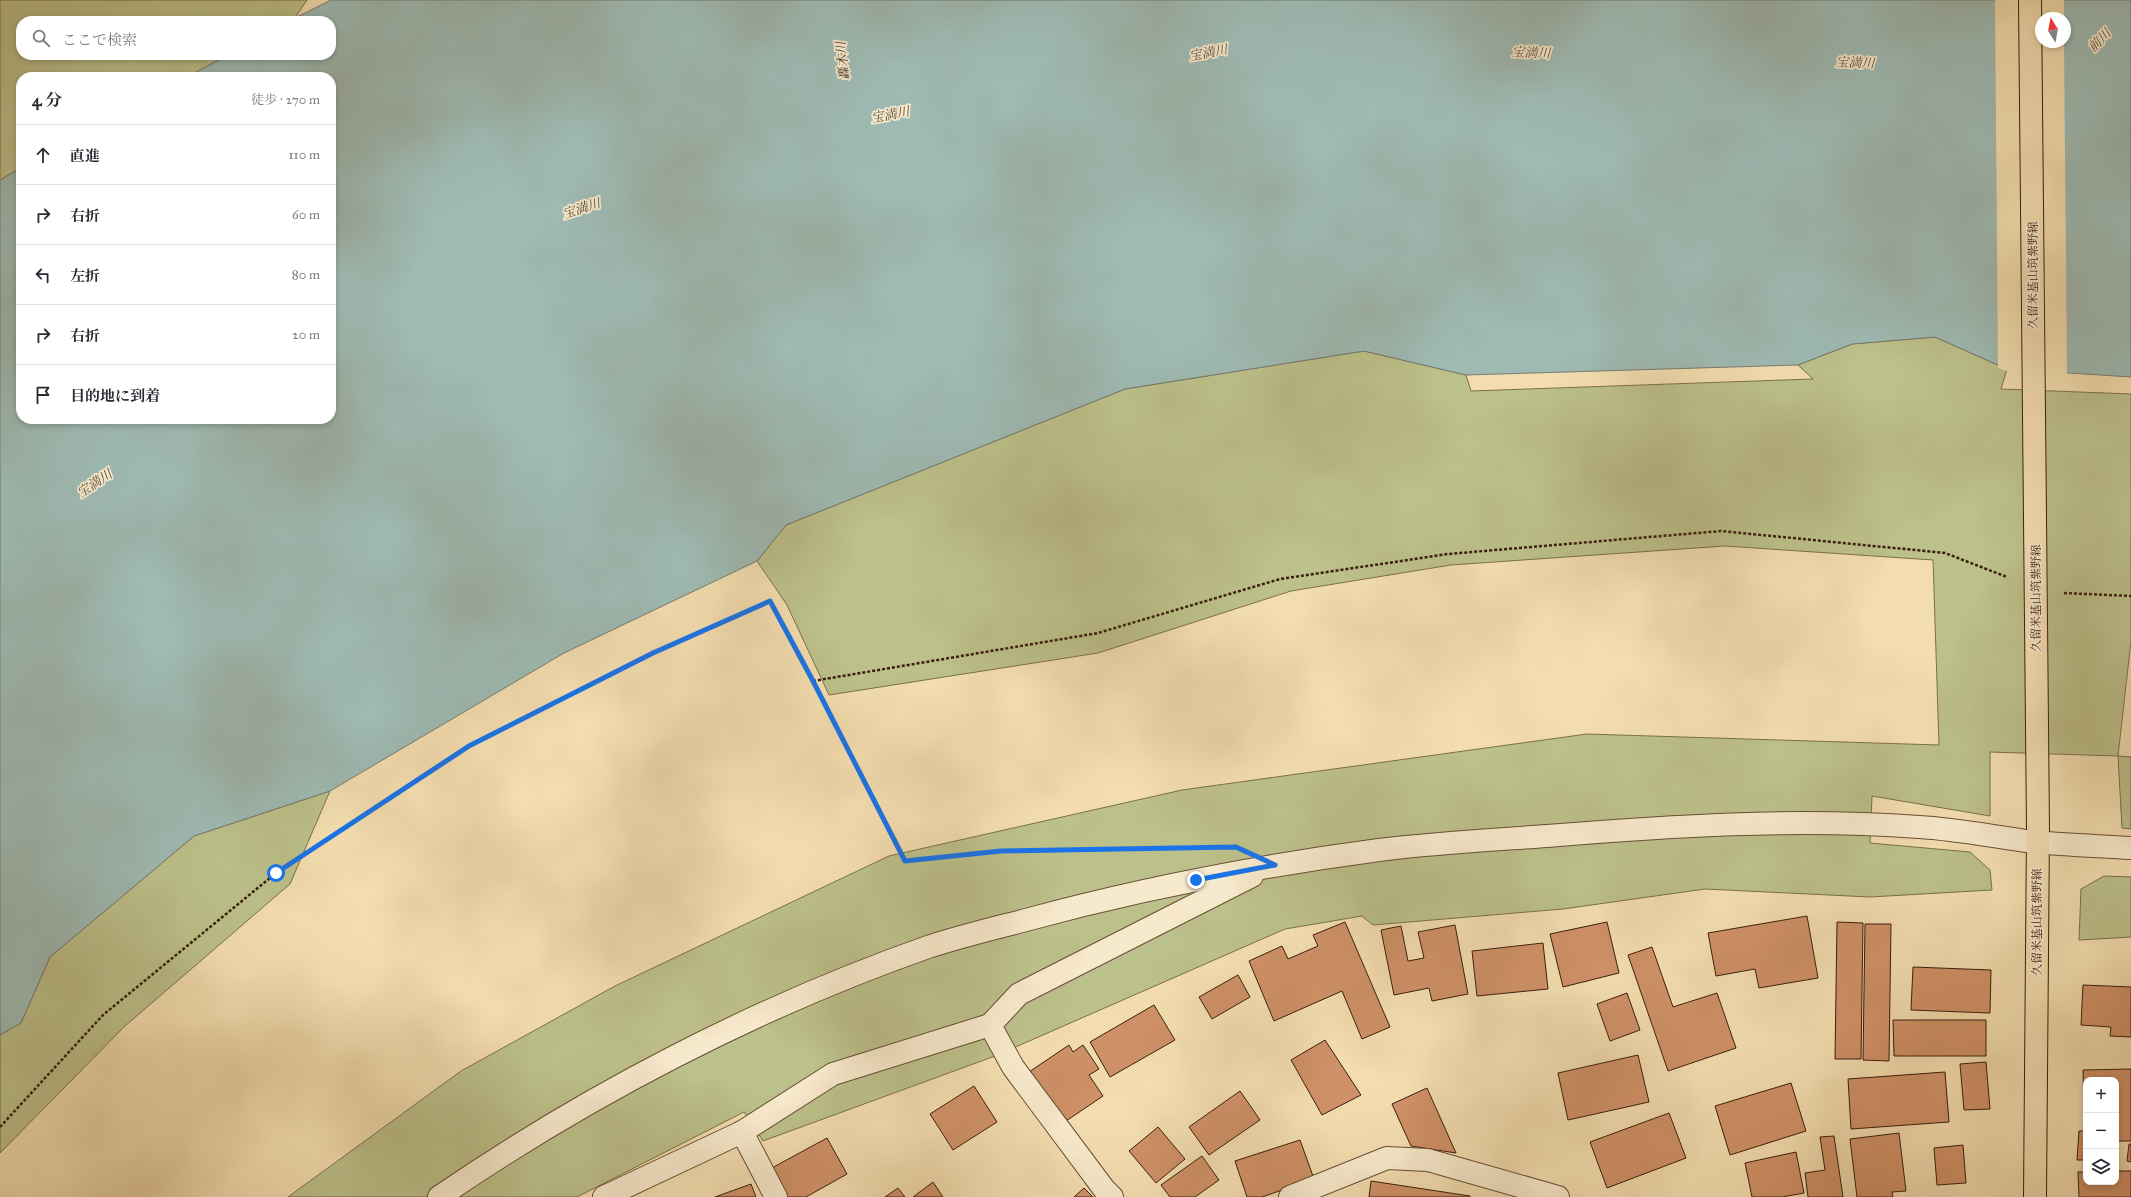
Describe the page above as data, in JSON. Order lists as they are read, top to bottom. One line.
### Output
{"streets":{"main road":["久留米基山筑紫野線"]},"water":["前川","宝満川","轟木川"],"north":"top","page":{"search":"ここで検索","heading":["4 分","徒歩 · 270 m"],"list":[["直進","110 m"],["右折","60 m"],["左折","80 m"],["右折","20 m"],"目的地に到着"],"map_buttons":["+","−"]}}
